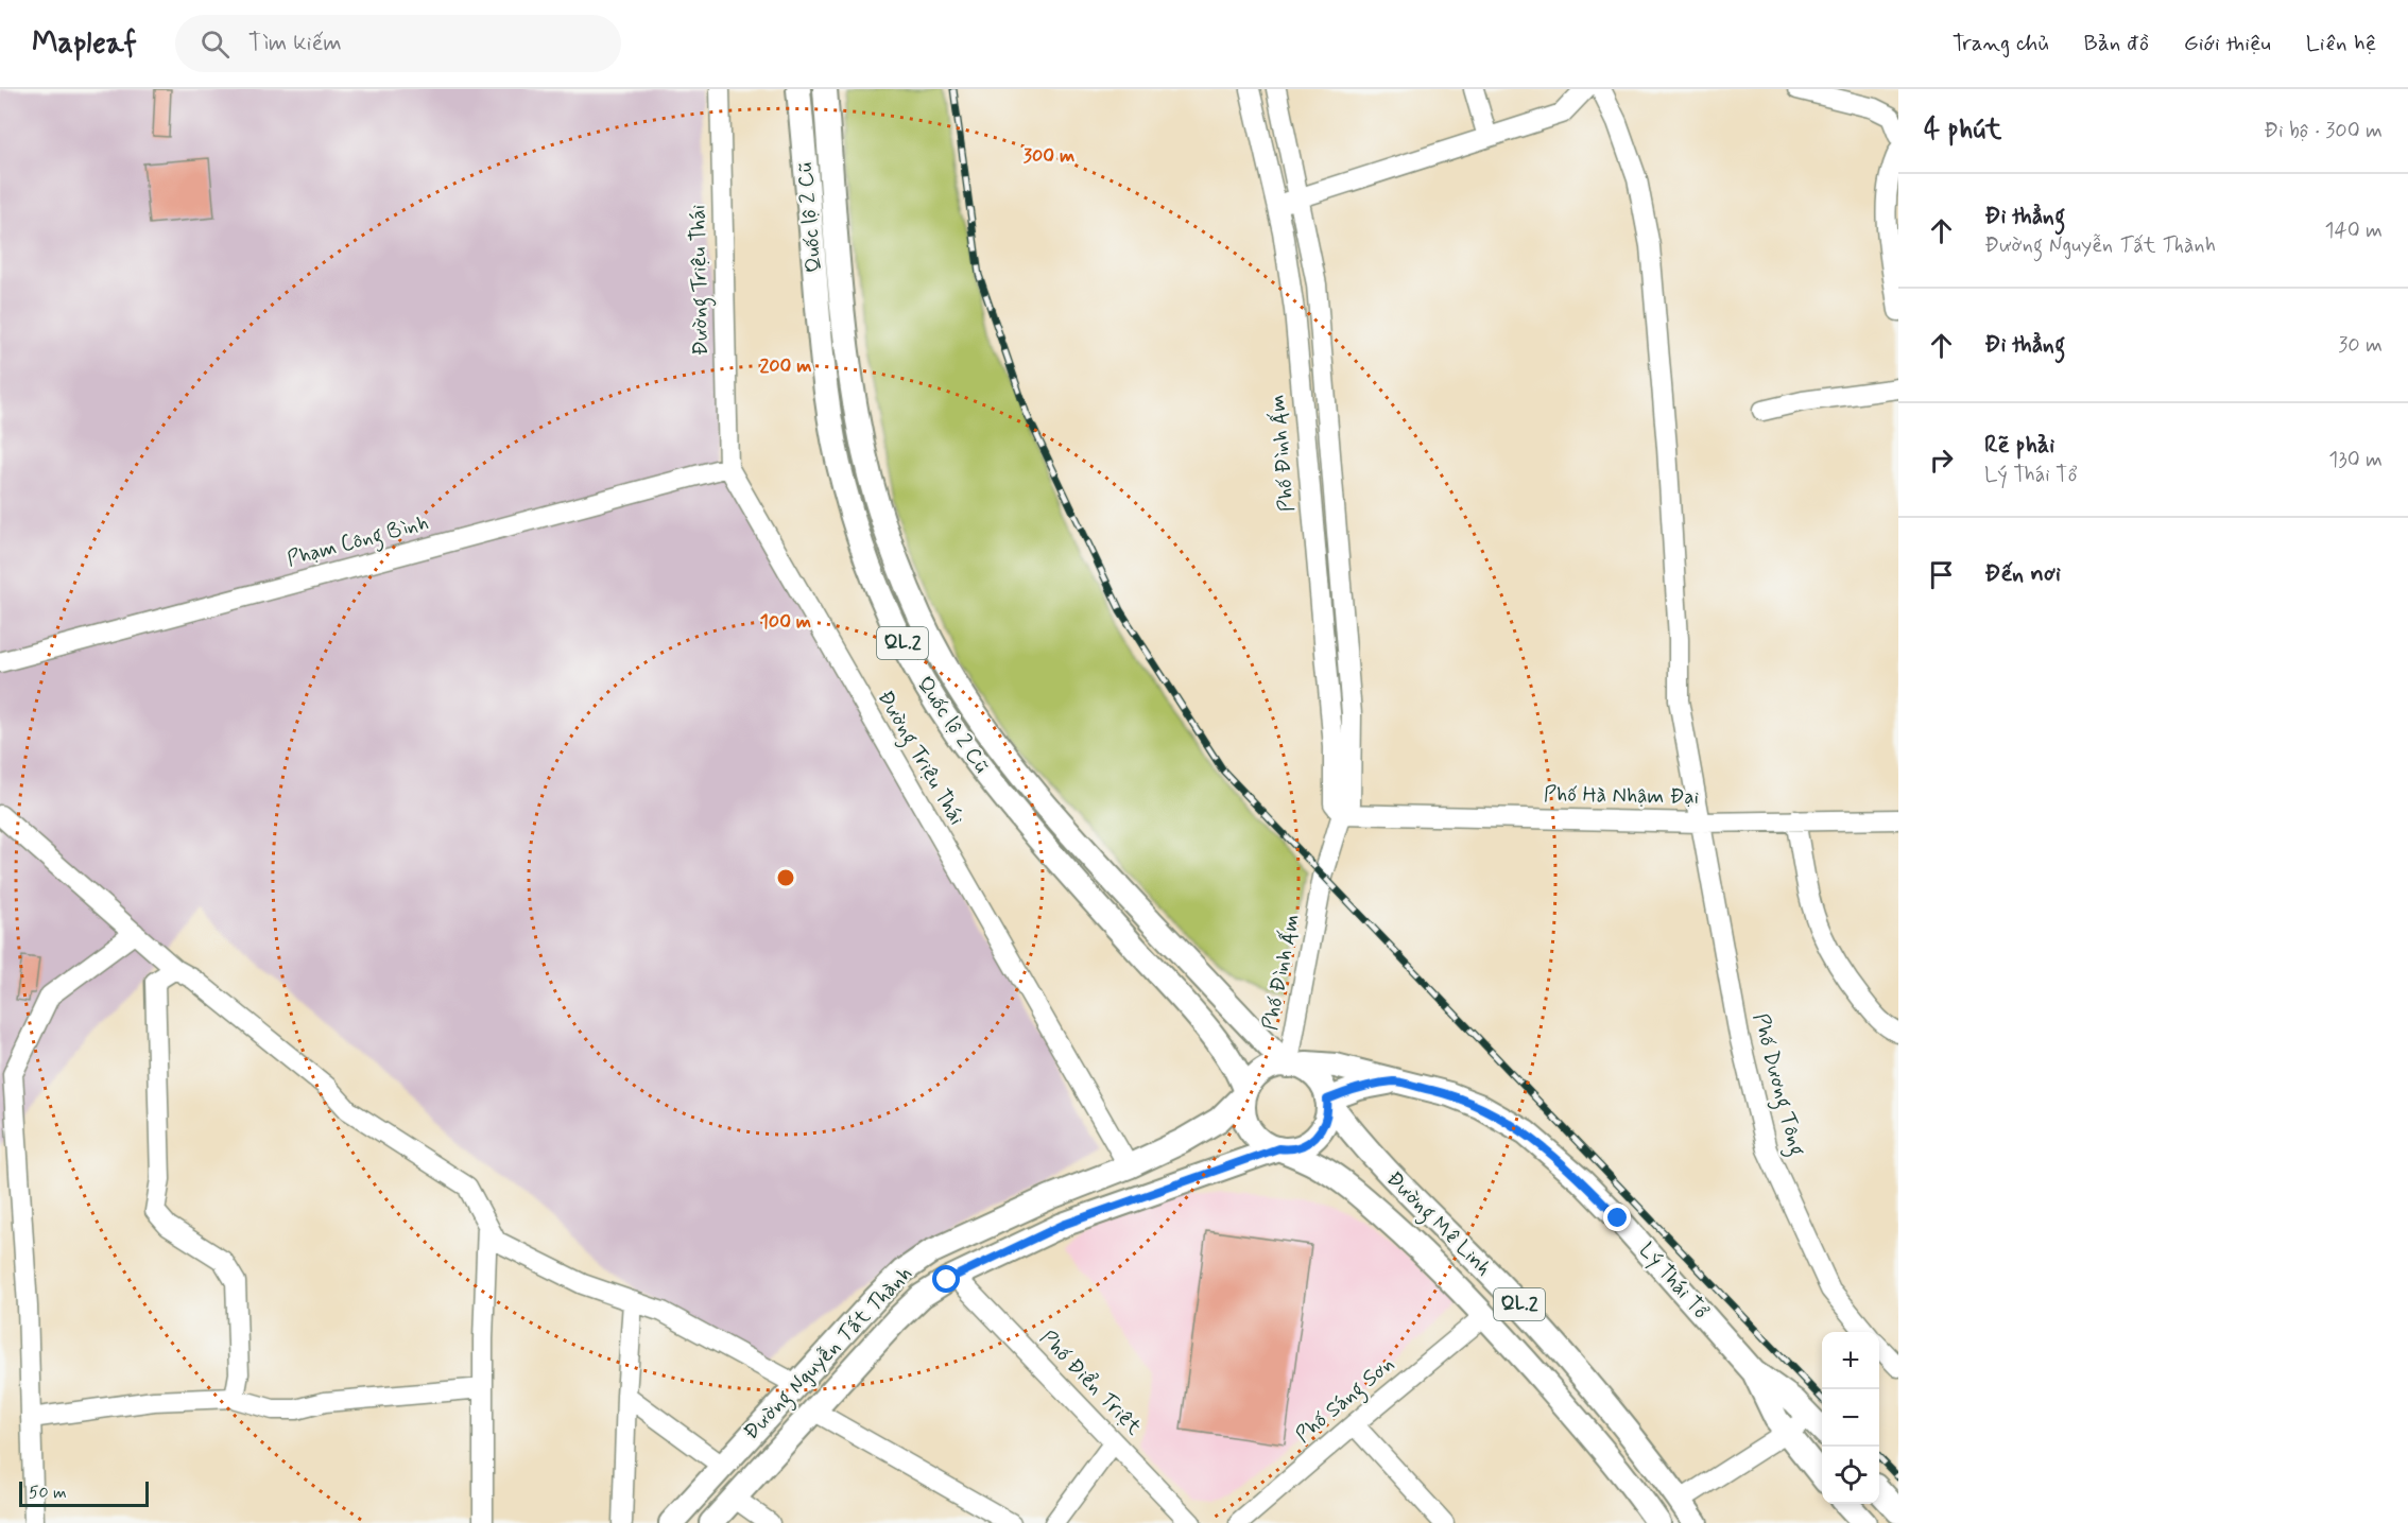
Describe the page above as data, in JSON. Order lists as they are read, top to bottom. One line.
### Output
{"streets":{"main road":["Quốc lộ 2 Cũ","QL.2","Đường Mê Linh","Lý Thái Tổ","Đường Nguyễn Tất Thành"],"street":["Đường Triệu Thái","Phố Đình Ấm","Phạm Công Bình","Phố Hà Nhậm Đại","Phố Dương Tông","Phố Điển Triệt","Phố Sáng Sơn"]},"crossings":[["Quốc lộ 2 Cũ","Phố Đình Ấm"],["Quốc lộ 2 Cũ","QL.2"],["Quốc lộ 2 Cũ","Đường Mê Linh"],["Quốc lộ 2 Cũ","Lý Thái Tổ"],["Quốc lộ 2 Cũ","Đường Nguyễn Tất Thành"],["Đường Triệu Thái","Phạm Công Bình"],["Đường Triệu Thái","Đường Nguyễn Tất Thành"],["Phố Đình Ấm","QL.2"],["Phố Đình Ấm","Phố Hà Nhậm Đại"],["Phố Đình Ấm","Đường Mê Linh"],["Phố Đình Ấm","Lý Thái Tổ"],["Phố Đình Ấm","Đường Nguyễn Tất Thành"],["QL.2","Đường Mê Linh"],["QL.2","Lý Thái Tổ"],["QL.2","Đường Nguyễn Tất Thành"],["Phố Hà Nhậm Đại","Phố Dương Tông"],["Đường Mê Linh","Lý Thái Tổ"],["Đường Mê Linh","Đường Nguyễn Tất Thành"],["Đường Mê Linh","Phố Sáng Sơn"],["Lý Thái Tổ","Đường Nguyễn Tất Thành"],["Đường Nguyễn Tất Thành","Phố Điển Triệt"]],"scale_bar":"50 m","page":{"header":"Mapleaf","search":"Tìm kiếm","nav":["Trang chủ","Bản đồ","Giới thiệu","Liên hệ"],"heading":["4 phút","Đi bộ · 300 m"],"list":[["Đi thẳng","Đường Nguyễn Tất Thành","140 m"],["Đi thẳng","30 m"],["Rẽ phải","Lý Thái Tổ","130 m"],"Đến nơi"],"map_buttons":["+","−"],"scale":"50 m"},"rings":["300 m","200 m","100 m"]}
